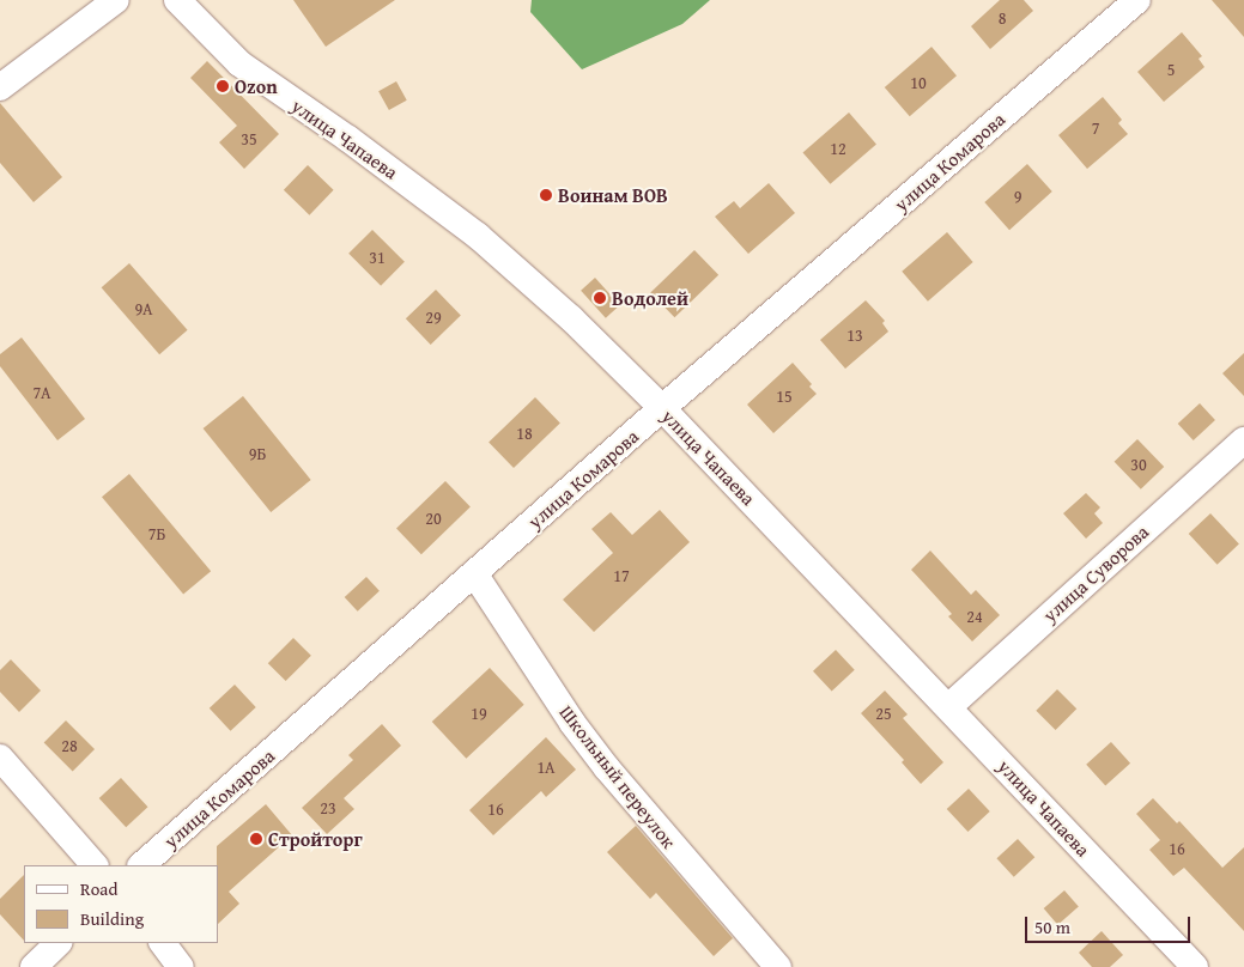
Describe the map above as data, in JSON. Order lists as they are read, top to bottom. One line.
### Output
{"streets":{"street":["улица Чапаева","улица Комарова","улица Суворова","Школьный переулок"]},"crossings":[["улица Чапаева","улица Комарова"],["улица Чапаева","улица Суворова"],["улица Комарова","Школьный переулок"]],"places":["Ozon","Воинам ВОВ","Водолей","Стройторг"],"house_numbers":["8","5","10","7","35","12","9","31","9А","29","13","7А","15","18","9Б","30","20","7Б","17","24","19","25","28","1А","23","16","16"],"legend":["Road","Building"],"scale_bar":"50 m"}
